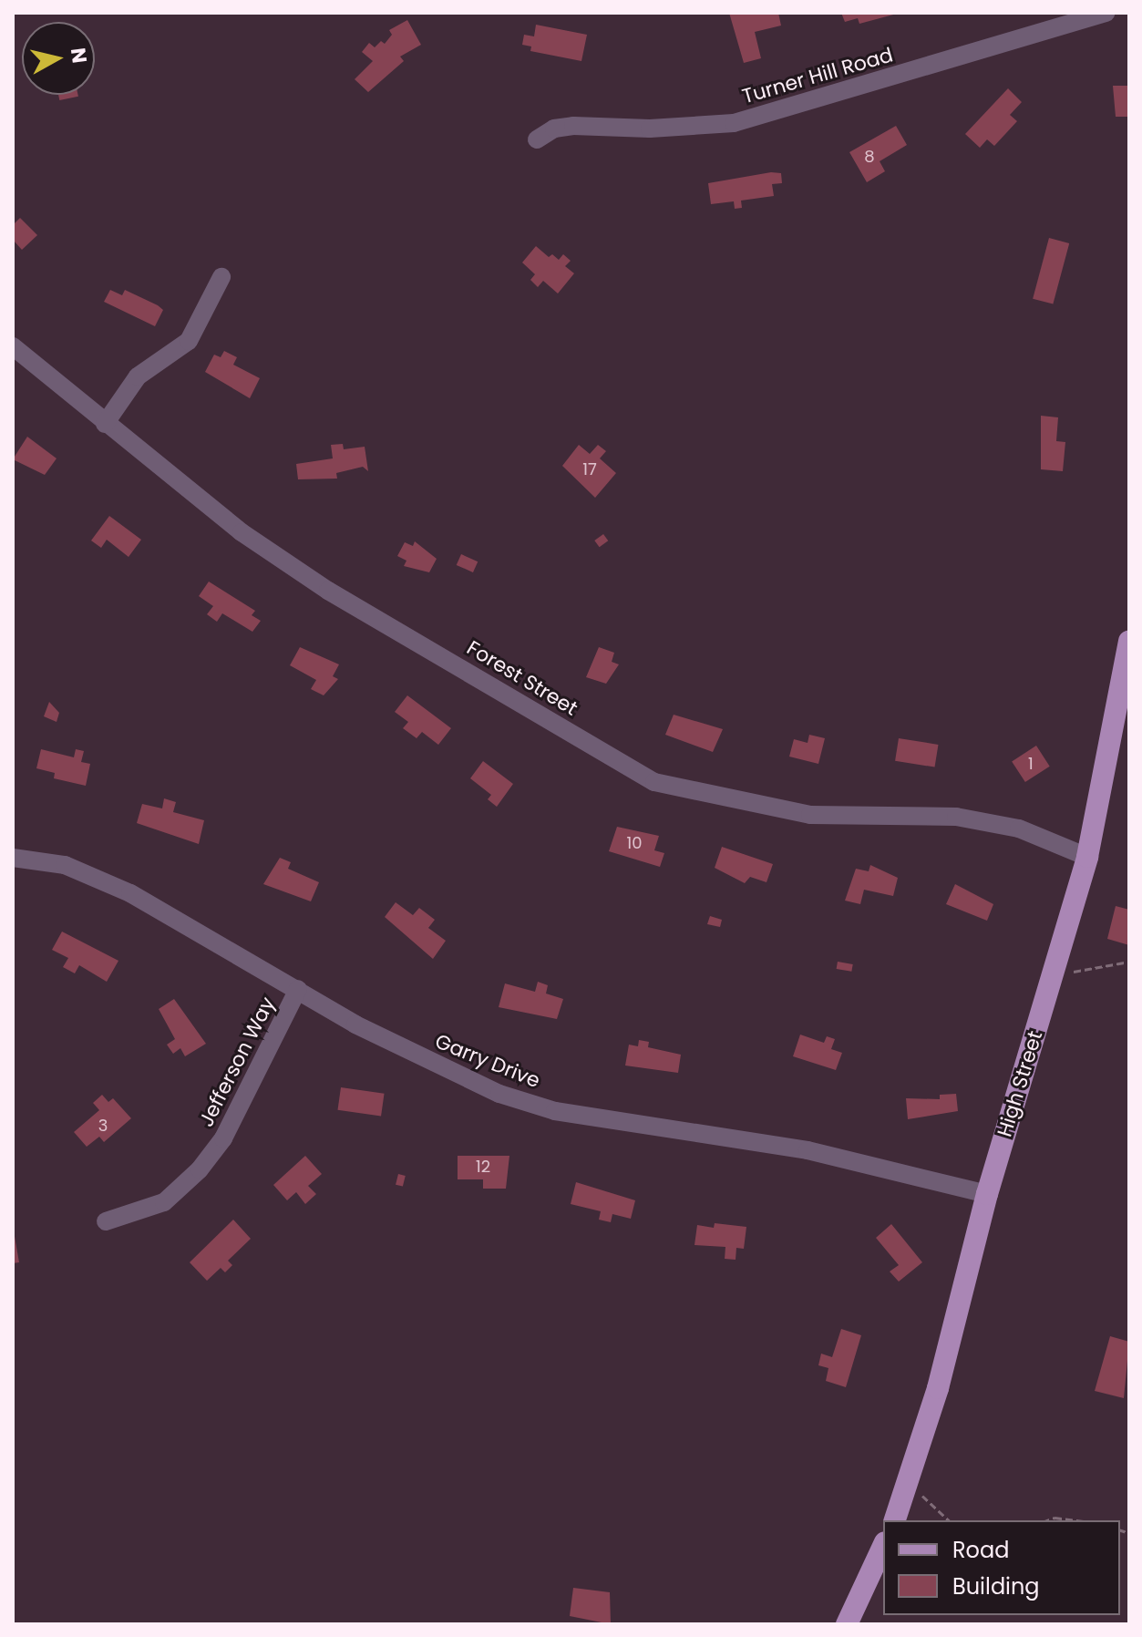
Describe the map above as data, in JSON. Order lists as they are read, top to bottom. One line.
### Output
{"streets":{"main road":["High Street"],"street":["Turner Hill Road","Forest Street","Garry Drive","Jefferson Way"]},"crossings":[["Forest Street","High Street"],["Garry Drive","Jefferson Way"],["Garry Drive","High Street"]],"house_numbers":["8","17","1","10","3","12"],"legend":["Road","Building"],"north":"right"}
